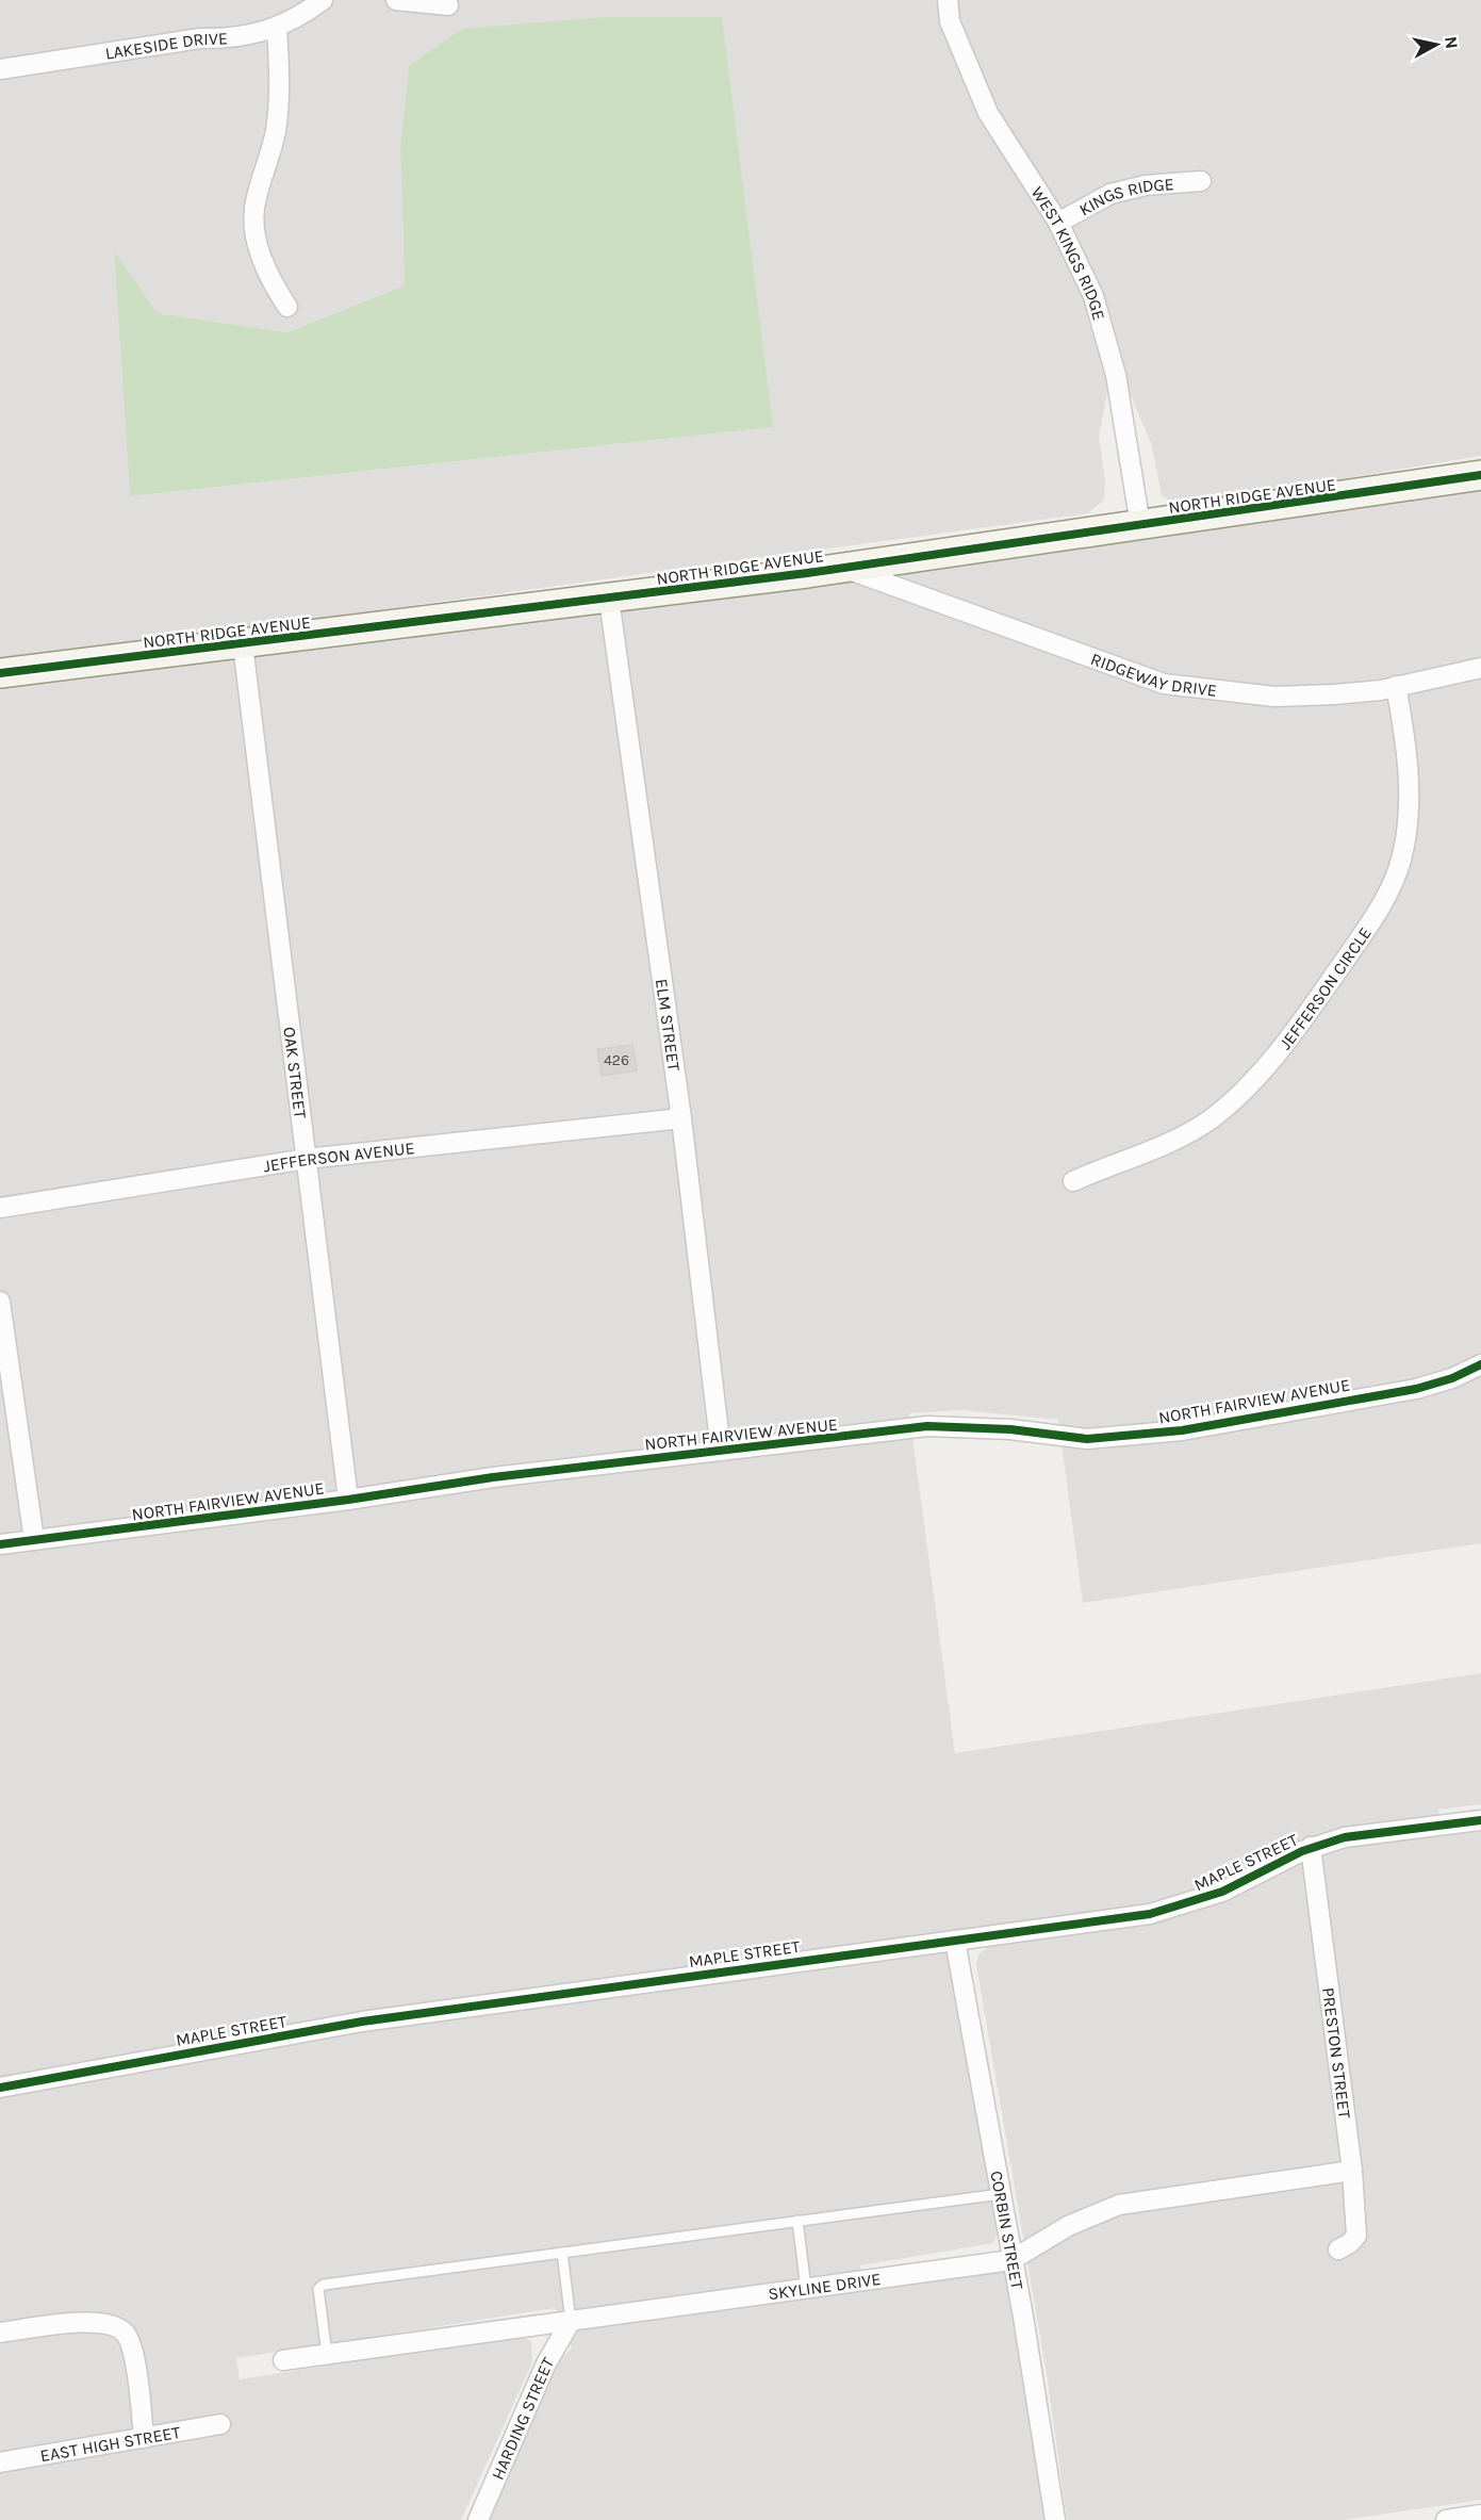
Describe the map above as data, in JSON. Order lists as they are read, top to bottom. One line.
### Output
{"streets":{"street":["LAKESIDE DRIVE","KINGS RIDGE","WEST KINGS RIDGE","NORTH RIDGE AVENUE","RIDGEWAY DRIVE","JEFFERSON CIRCLE","ELM STREET","OAK STREET","JEFFERSON AVENUE","NORTH FAIRVIEW AVENUE","MAPLE STREET","PRESTON STREET","CORBIN STREET","SKYLINE DRIVE","HARDING STREET","EAST HIGH STREET"]},"crossings":[["KINGS RIDGE","WEST KINGS RIDGE"],["WEST KINGS RIDGE","NORTH RIDGE AVENUE"],["NORTH RIDGE AVENUE","RIDGEWAY DRIVE"],["NORTH RIDGE AVENUE","ELM STREET"],["NORTH RIDGE AVENUE","OAK STREET"],["RIDGEWAY DRIVE","JEFFERSON CIRCLE"],["ELM STREET","JEFFERSON AVENUE"],["ELM STREET","NORTH FAIRVIEW AVENUE"],["OAK STREET","JEFFERSON AVENUE"],["OAK STREET","NORTH FAIRVIEW AVENUE"],["MAPLE STREET","PRESTON STREET"],["MAPLE STREET","CORBIN STREET"],["PRESTON STREET","SKYLINE DRIVE"],["CORBIN STREET","SKYLINE DRIVE"],["SKYLINE DRIVE","HARDING STREET"]],"house_numbers":["426"],"north":"right"}
